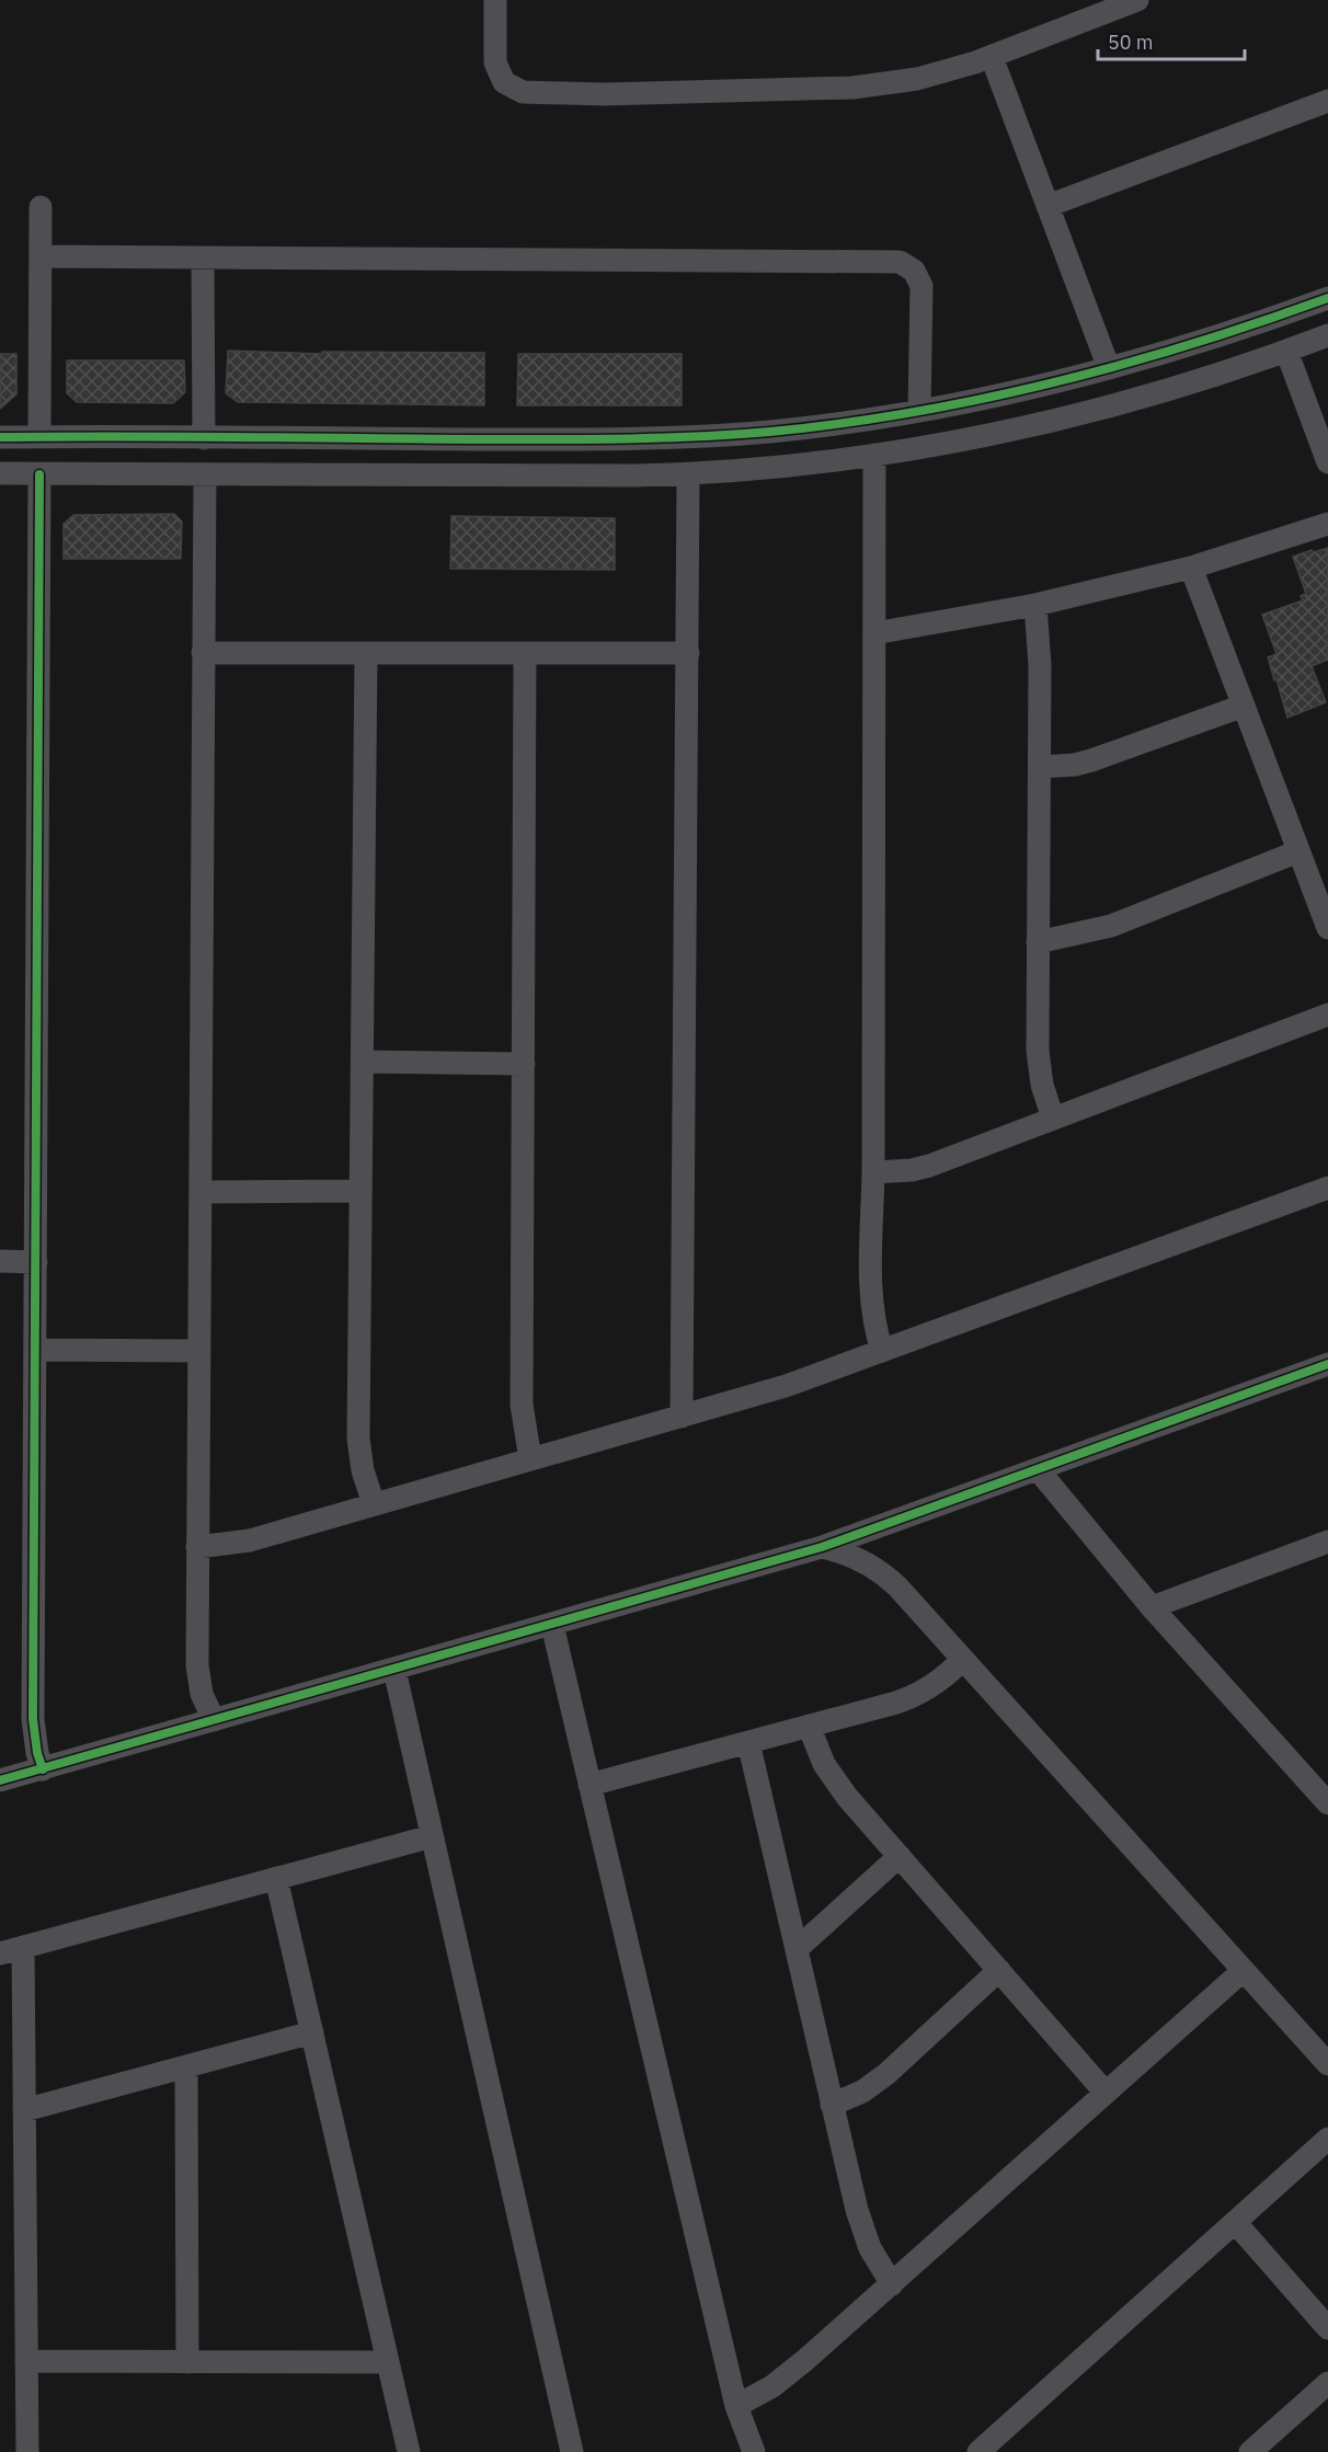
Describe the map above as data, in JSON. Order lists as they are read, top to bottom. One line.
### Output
{"scale_bar":"50 m"}
